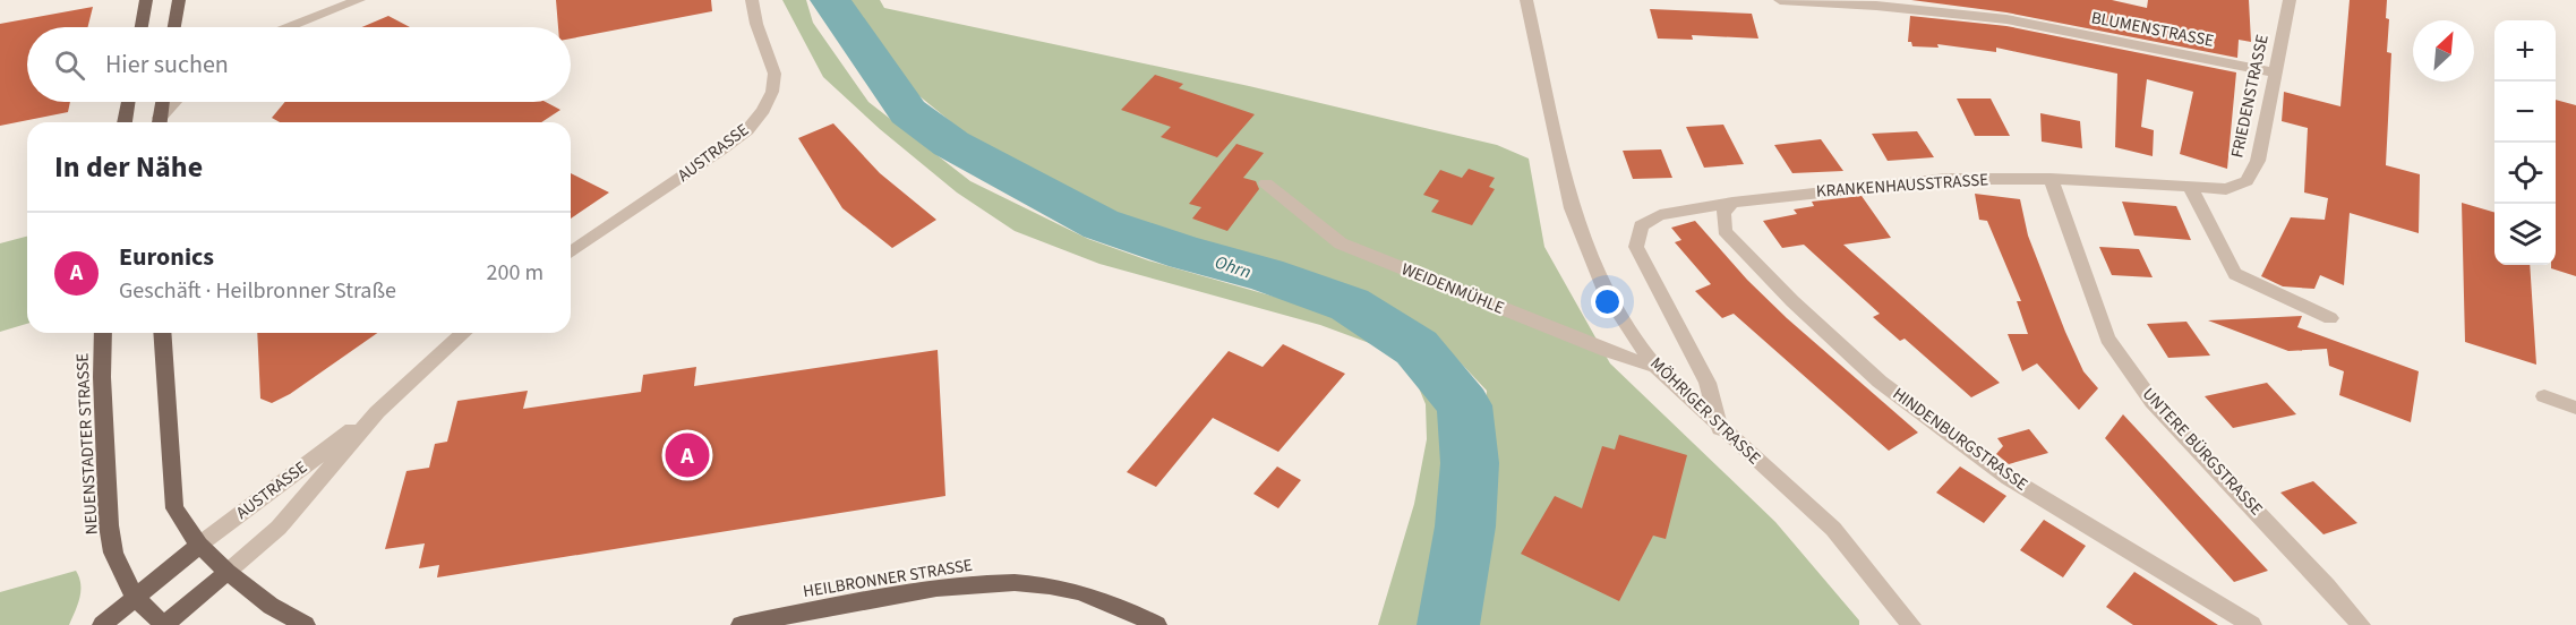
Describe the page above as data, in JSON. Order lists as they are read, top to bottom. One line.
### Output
{"streets":{"main road":["NEUENSTADTER STRASSE","HEILBRONNER STRASSE"],"street":["BLUMENSTRASSE","FRIEDENSTRASSE","AUSTRASSE","KRANKENHAUSSTRASSE","WEIDENMÜHLE","MÖHRIGER STRASSE","HINDENBURGSTRASSE","UNTERE BÜRGSTRASSE"]},"crossings":[["BLUMENSTRASSE","FRIEDENSTRASSE"],["FRIEDENSTRASSE","KRANKENHAUSSTRASSE"],["KRANKENHAUSSTRASSE","MÖHRIGER STRASSE"],["KRANKENHAUSSTRASSE","HINDENBURGSTRASSE"],["KRANKENHAUSSTRASSE","UNTERE BÜRGSTRASSE"],["WEIDENMÜHLE","MÖHRIGER STRASSE"]],"water":["Ohrn"],"north":"top right","page":{"map_buttons":["+","−"],"search":"Hier suchen","heading":"In der Nähe","list":[{"mark":"A","name":"Euronics","note":"Geschäft · Heilbronner Straße","value":"200 m"}],"pins":"A"}}
